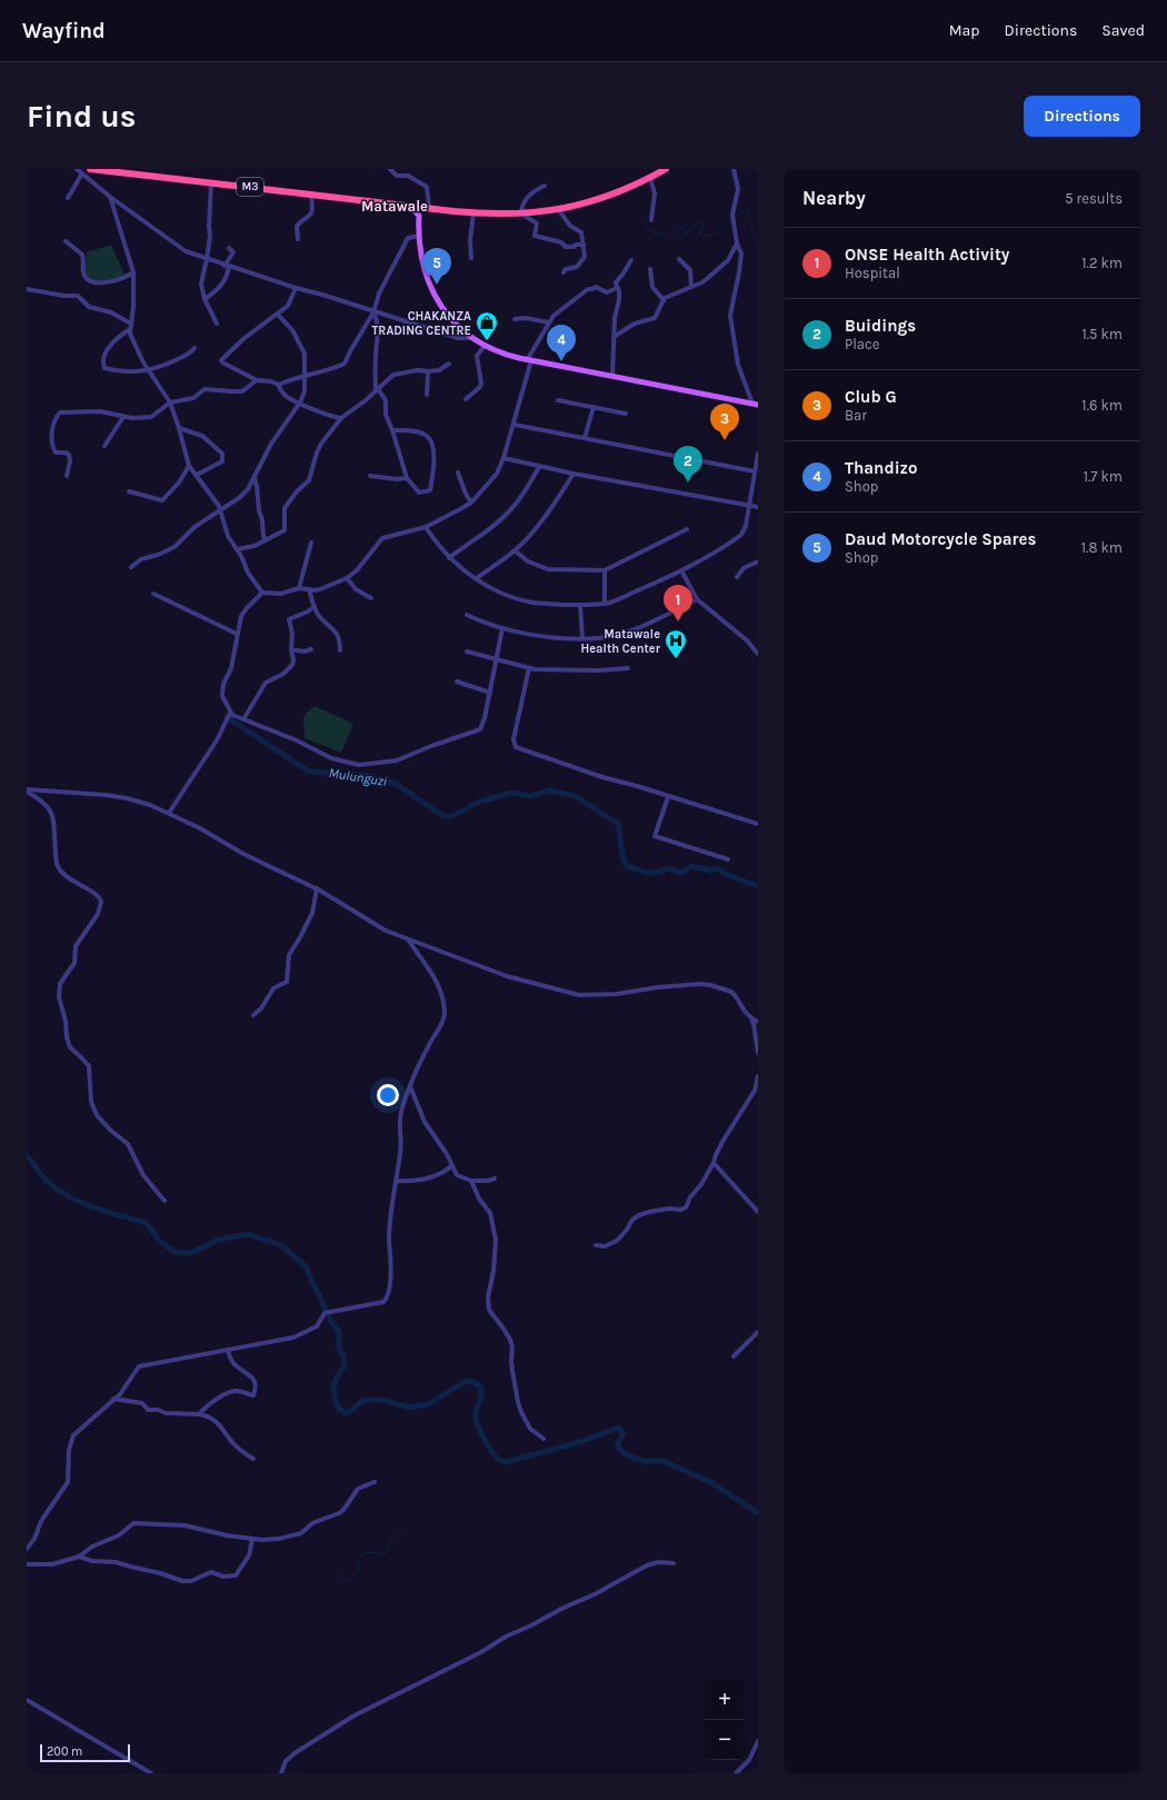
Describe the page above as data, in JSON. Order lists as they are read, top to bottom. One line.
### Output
{"streets":{"highway":["M3"]},"districts":["Matawale"],"water":["Mulunguzi"],"places":{"shop":["CHAKANZA TRADING CENTRE"],"hospital":["Matawale Health Center"]},"scale_bar":"200 m","page":{"header":"Wayfind","nav":["Map","Directions","Saved"],"buttons":"Directions","title":"Find us","heading":["Nearby","5 results"],"list":[{"mark":"1","name":"ONSE Health Activity","note":"Hospital","value":"1.2 km"},{"mark":"2","name":"Buidings","note":"Place","value":"1.5 km"},{"mark":"3","name":"Club G","note":"Bar","value":"1.6 km"},{"mark":"4","name":"Thandizo","note":"Shop","value":"1.7 km"},{"mark":"5","name":"Daud Motorcycle Spares","note":"Shop","value":"1.8 km"}],"pins":["5","4","3","2","1"],"map_buttons":["+","−"],"scale":"200 m"}}
